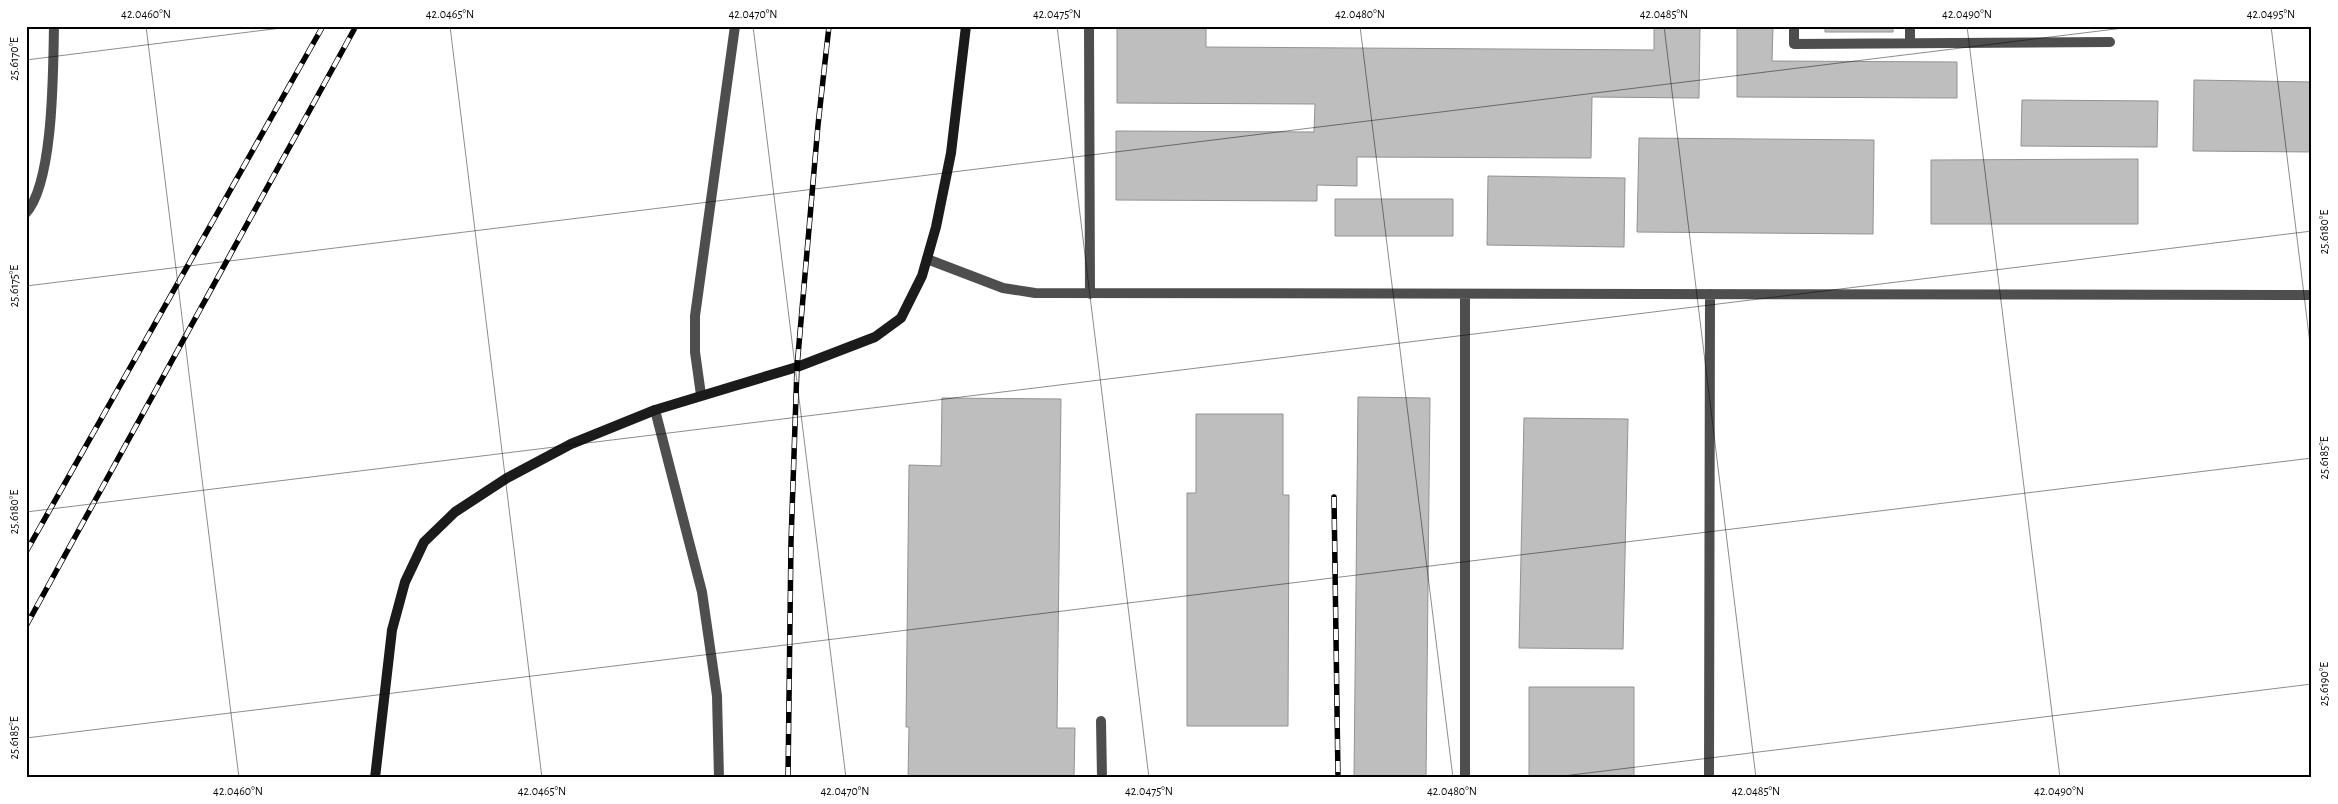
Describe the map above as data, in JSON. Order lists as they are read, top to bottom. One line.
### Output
{"coordinates":["42.0460°N","42.0465°N","42.0470°N","42.0475°N","42.0480°N","42.0485°N","42.0490°N","42.0495°N","25.6170°E","25.6180°E","25.6175°E","25.6185°E","25.6190°E"]}
